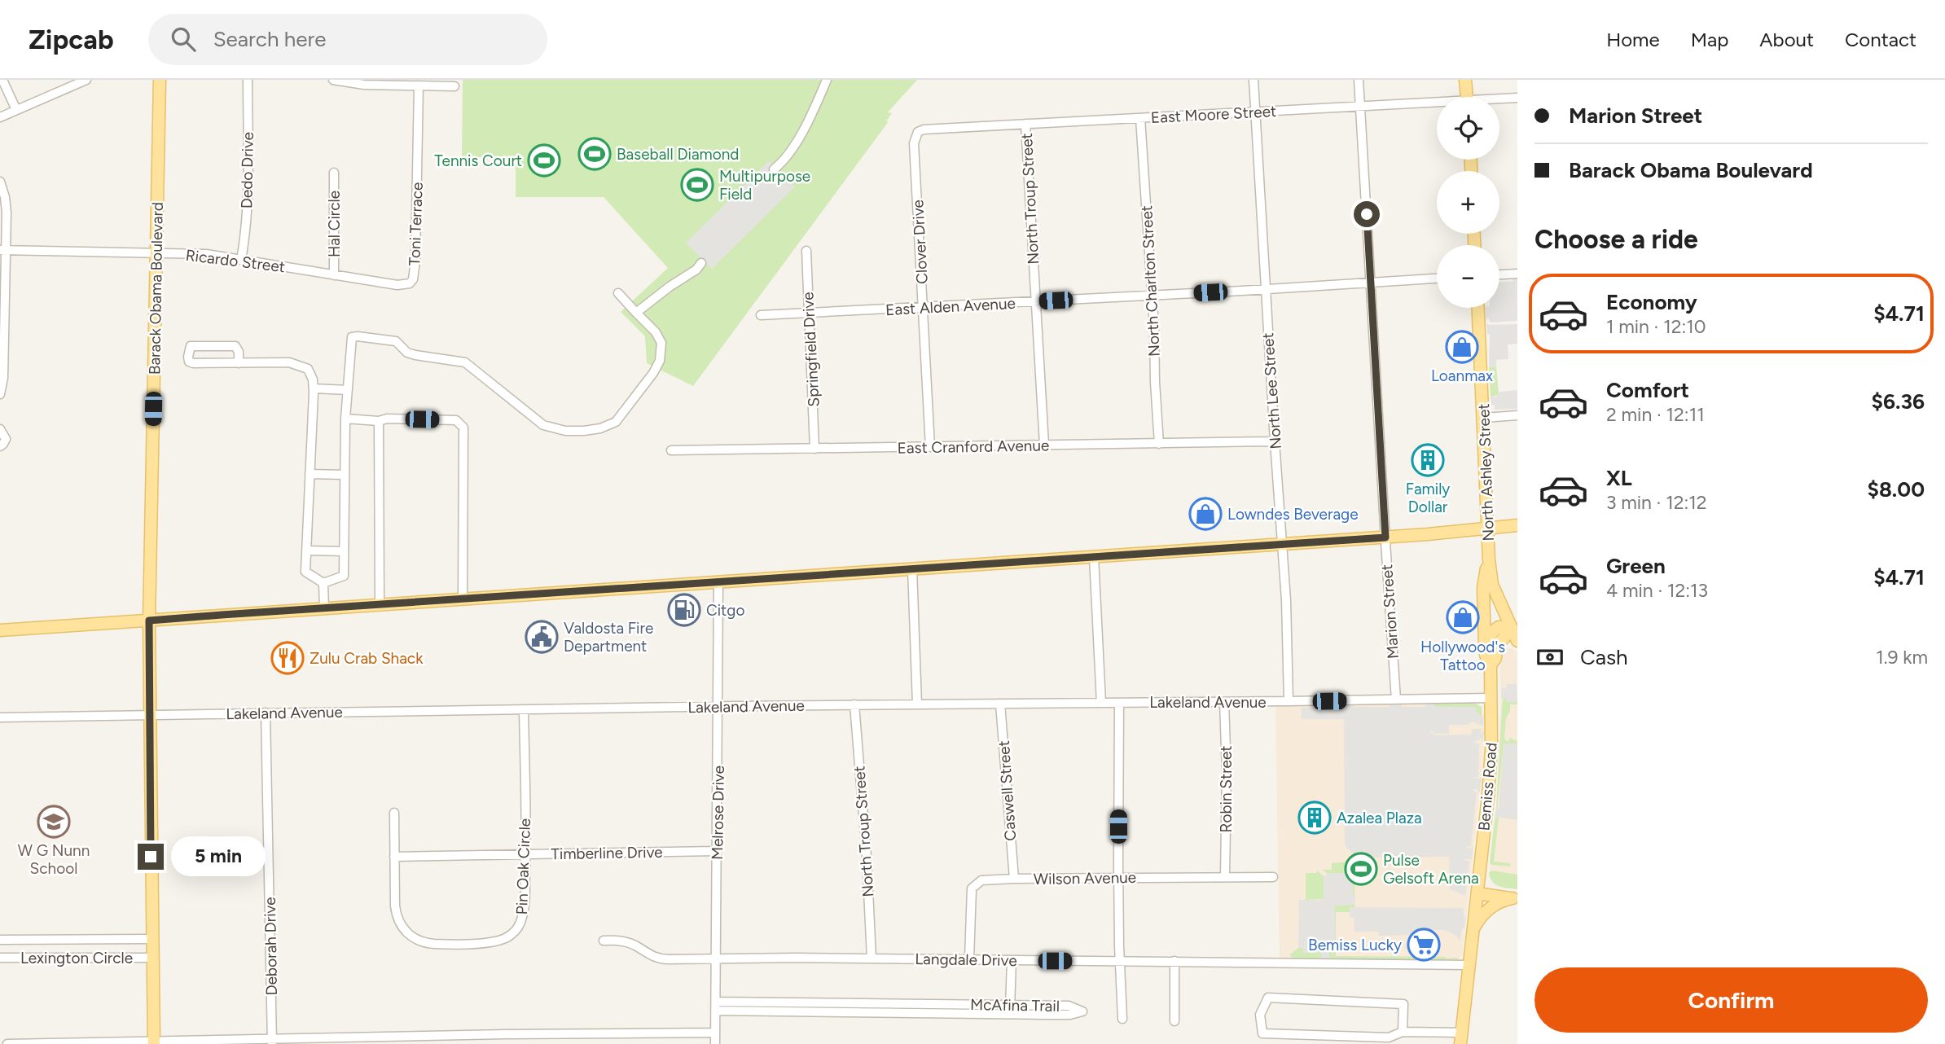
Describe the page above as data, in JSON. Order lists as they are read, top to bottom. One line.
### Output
{"streets":{"main road":["Barack Obama Boulevard","North Ashley Street","Bemiss Road"],"street":["East Moore Street","Dedo Drive","North Troup Street","Hal Circle","Toni Terrace","Clover Drive","Ricardo Street","North Charlton Street","East Alden Avenue","Springfield Drive","North Lee Street","East Cranford Avenue","Marion Street","Lakeland Avenue","Robin Street","Caswell Street","Melrose Drive","Timberline Drive","Pin Oak Circle","Wilson Avenue","Deborah Drive","Lexington Circle","Langdale Drive","McAfina Trail"]},"crossings":[["East Moore Street","North Troup Street"],["East Moore Street","Clover Drive"],["East Moore Street","North Charlton Street"],["East Moore Street","North Lee Street"],["East Moore Street","Marion Street"],["Dedo Drive","Ricardo Street"],["North Troup Street","East Alden Avenue"],["North Troup Street","East Cranford Avenue"],["North Troup Street","Lakeland Avenue"],["North Troup Street","Langdale Drive"],["Hal Circle","Toni Terrace"],["Hal Circle","Ricardo Street"],["Toni Terrace","Ricardo Street"],["Clover Drive","East Alden Avenue"],["Clover Drive","East Cranford Avenue"],["Ricardo Street","Barack Obama Boulevard"],["North Charlton Street","East Alden Avenue"],["North Charlton Street","East Cranford Avenue"],["Barack Obama Boulevard","Lakeland Avenue"],["Barack Obama Boulevard","Lexington Circle"],["East Alden Avenue","Springfield Drive"],["East Alden Avenue","North Lee Street"],["East Alden Avenue","Marion Street"],["Springfield Drive","East Cranford Avenue"],["North Lee Street","East Cranford Avenue"],["North Lee Street","Lakeland Avenue"],["North Ashley Street","Bemiss Road"],["Marion Street","Lakeland Avenue"],["Lakeland Avenue","Bemiss Road"],["Lakeland Avenue","Robin Street"],["Lakeland Avenue","Caswell Street"],["Lakeland Avenue","Melrose Drive"],["Lakeland Avenue","Pin Oak Circle"],["Lakeland Avenue","Deborah Drive"],["Bemiss Road","Langdale Drive"],["Robin Street","Wilson Avenue"],["Caswell Street","Wilson Avenue"],["Melrose Drive","Timberline Drive"],["Melrose Drive","Langdale Drive"],["Melrose Drive","McAfina Trail"],["Timberline Drive","Pin Oak Circle"],["Wilson Avenue","Langdale Drive"]],"places":{"sports":["Baseball Diamond","Tennis Court","Multipurpose Field","Pulse Gelsoft Arena"],"shop":["Loanmax","Lowndes Beverage","Hollywood's Tattoo"],"building":["Family Dollar","Azalea Plaza"],"fuel station":["Citgo"],"public building":["Valdosta Fire Department"],"restaurant":["Zulu Crab Shack"],"school or university":["W G Nunn School"],"supermarket":["Bemiss Lucky"]},"page":{"header":"Zipcab","search":"Search here","nav":["Home","Map","About","Contact"],"banner":["Marion Street","Barack Obama Boulevard"],"map_buttons":["+","−"],"heading":"Choose a ride","list":[{"name":"Economy","note":"1 min · 12:10","value":"$4.71"},{"name":"Comfort","note":"2 min · 12:11","value":"$6.36"},{"name":"XL","note":"3 min · 12:12","value":"$8.00"},{"name":"Green","note":"4 min · 12:13","value":"$4.71"}],"pay":["Cash","1.9 km"],"bubble":"5 min","buttons":"Confirm"}}
